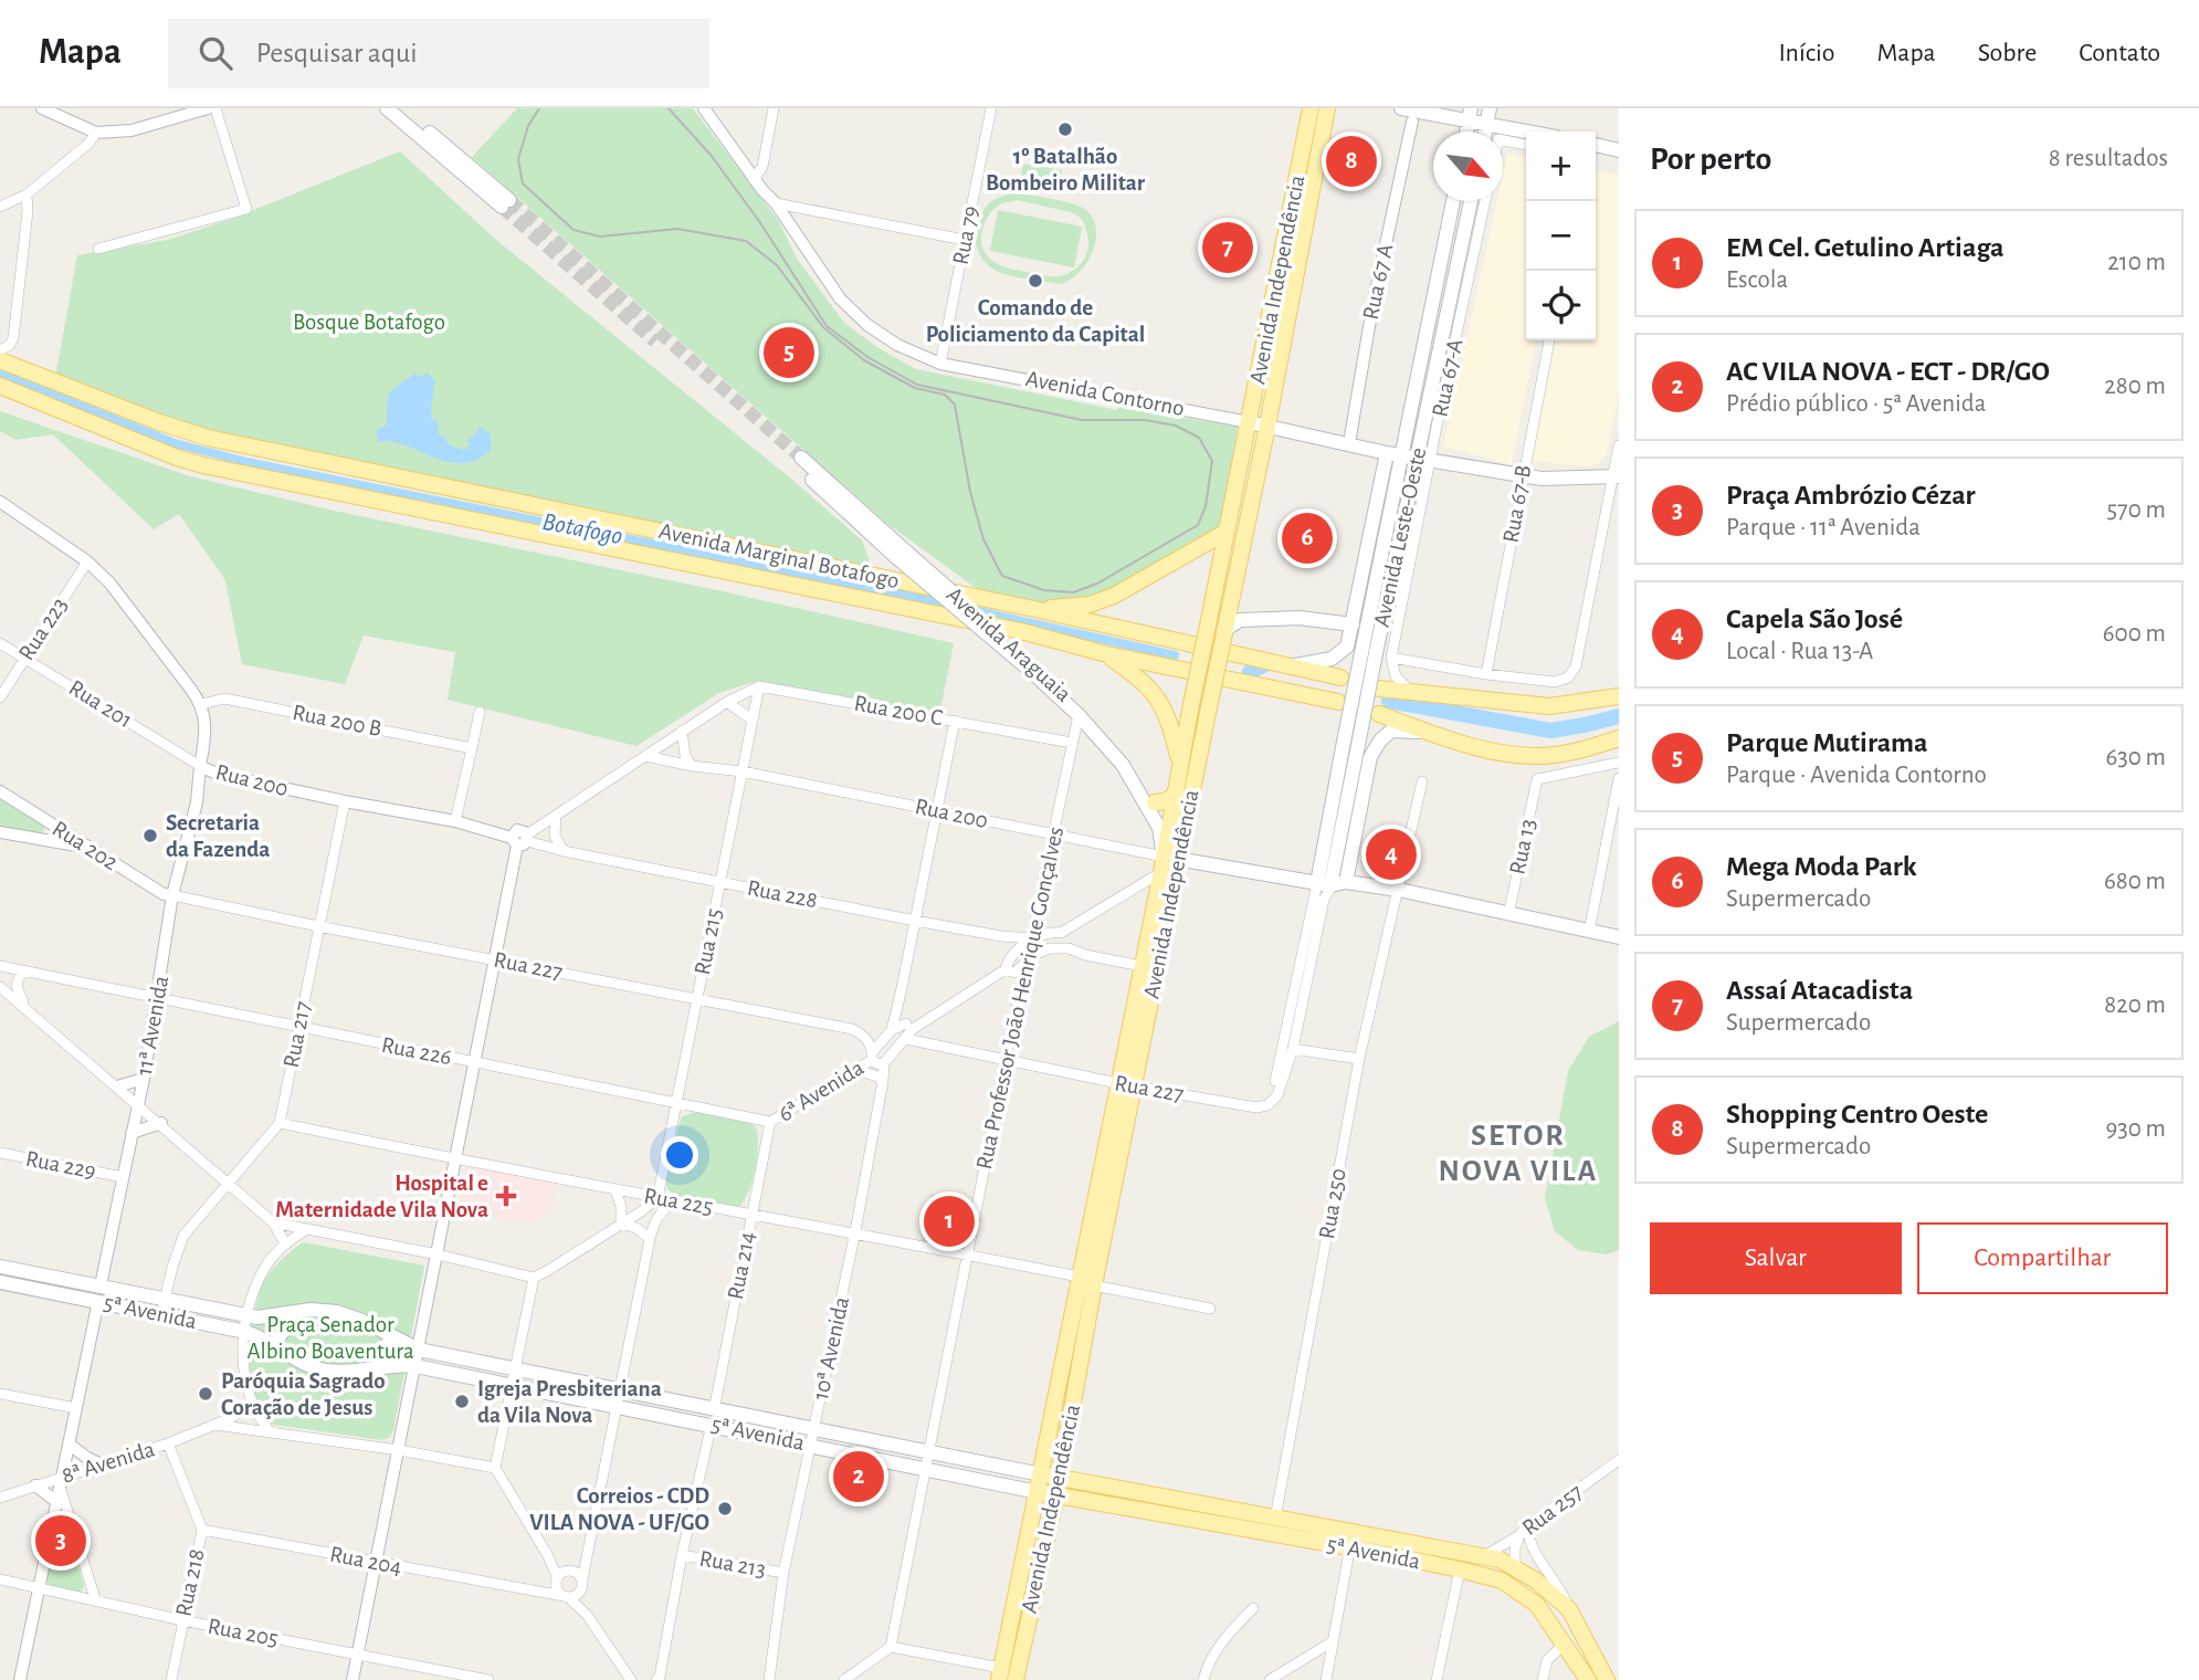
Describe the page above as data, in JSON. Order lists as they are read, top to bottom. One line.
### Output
{"streets":{"main road":["Avenida Independência","Avenida Contorno","Avenida Leste-Oeste","Avenida Marginal Botafogo","Avenida Araguaia","Rua 200","5ª Avenida"],"street":["Rua 79","Rua 67 A","Rua 67-A","Rua 67-B","Rua 223","Rua 201","Rua 200 C","Rua 200 B","Rua 202","Rua 13","Rua 228","Rua 215","Rua 227","Rua Professor João Henrique Gonçalves","11ª Avenida","Rua 217","Rua 226","6ª Avenida","Rua 229","Rua 225","Rua 250","Rua 214","10ª Avenida","8ª Avenida","Rua 257","Rua 204","Rua 213","Rua 218","Rua 205"]},"crossings":[["Rua 79","Avenida Contorno"],["Avenida Independência","Avenida Contorno"],["Avenida Independência","Avenida Araguaia"],["Avenida Independência","Rua 200"],["Avenida Independência","Rua 227"],["Avenida Independência","Rua 225"],["Avenida Independência","5ª Avenida"],["Rua 67 A","Avenida Contorno"],["Rua 67-A","Avenida Leste-Oeste"],["Avenida Contorno","Rua 67-B"],["Avenida Contorno","Avenida Leste-Oeste"],["Avenida Leste-Oeste","Rua 200"],["Rua 223","Rua 201"],["Avenida Araguaia","Rua 200"],["Avenida Araguaia","Rua Professor João Henrique Gonçalves"],["Rua 201","Rua 200"],["Rua 201","11ª Avenida"],["Rua 200 C","Rua 215"],["Rua 200 C","Rua Professor João Henrique Gonçalves"],["Rua 200 B","Rua 200"],["Rua 200","Rua 13"],["Rua 200","Rua 228"],["Rua 200","Rua 215"],["Rua 200","Rua Professor João Henrique Gonçalves"],["Rua 200","11ª Avenida"],["Rua 200","Rua 217"],["Rua 200","Rua 250"],["Rua 202","Rua 227"],["Rua 202","11ª Avenida"],["Rua 228","Rua 215"],["Rua 228","Rua Professor João Henrique Gonçalves"],["Rua 215","Rua 227"],["Rua 215","Rua 226"],["Rua 215","Rua 225"],["Rua 227","Rua Professor João Henrique Gonçalves"],["Rua 227","11ª Avenida"],["Rua 227","Rua 217"],["Rua 227","6ª Avenida"],["Rua Professor João Henrique Gonçalves","6ª Avenida"],["Rua Professor João Henrique Gonçalves","Rua 225"],["Rua Professor João Henrique Gonçalves","5ª Avenida"],["11ª Avenida","Rua 226"],["11ª Avenida","Rua 229"],["11ª Avenida","5ª Avenida"],["Rua 217","Rua 226"],["Rua 217","Rua 225"],["Rua 217","5ª Avenida"],["Rua 226","6ª Avenida"],["Rua 226","Rua 214"],["6ª Avenida","Rua 214"],["6ª Avenida","10ª Avenida"],["Rua 225","Rua 214"],["Rua 225","10ª Avenida"],["Rua 250","5ª Avenida"],["Rua 214","5ª Avenida"],["Rua 214","Rua 213"],["5ª Avenida","10ª Avenida"],["5ª Avenida","Rua 257"],["10ª Avenida","Rua 213"],["8ª Avenida","Rua 218"],["Rua 204","Rua 218"],["Rua 218","Rua 205"]],"districts":["SETOR NOVA VILA"],"water":["Botafogo"],"parks":["Bosque Botafogo","Praça Senador Albino Boaventura"],"places":{"other":["1º Batalhão Bombeiro Militar","Comando de Policiamento da Capital","Secretaria da Fazenda","Paróquia Sagrado Coração de Jesus","Igreja Presbiteriana da Vila Nova","Correios - CDD VILA NOVA - UF/GO"],"health":["Hospital e Maternidade Vila Nova"]},"north":"bottom right","page":{"header":"Mapa","search":"Pesquisar aqui","nav":["Início","Mapa","Sobre","Contato"],"heading":["Por perto","8 resultados"],"map_buttons":["+","−"],"pins":["8","7","5","6","4","1","2","3"],"list":[{"mark":"1","name":"EM Cel. Getulino Artiaga","note":"Escola","value":"210 m"},{"mark":"2","name":"AC VILA NOVA - ECT - DR/GO","note":"Prédio público · 5ª Avenida","value":"280 m"},{"mark":"3","name":"Praça Ambrózio Cézar","note":"Parque · 11ª Avenida","value":"570 m"},{"mark":"4","name":"Capela São José","note":"Local · Rua 13-A","value":"600 m"},{"mark":"5","name":"Parque Mutirama","note":"Parque · Avenida Contorno","value":"630 m"},{"mark":"6","name":"Mega Moda Park","note":"Supermercado","value":"680 m"},{"mark":"7","name":"Assaí Atacadista","note":"Supermercado","value":"820 m"},{"mark":"8","name":"Shopping Centro Oeste","note":"Supermercado","value":"930 m"}],"buttons":["Salvar","Compartilhar"]}}
